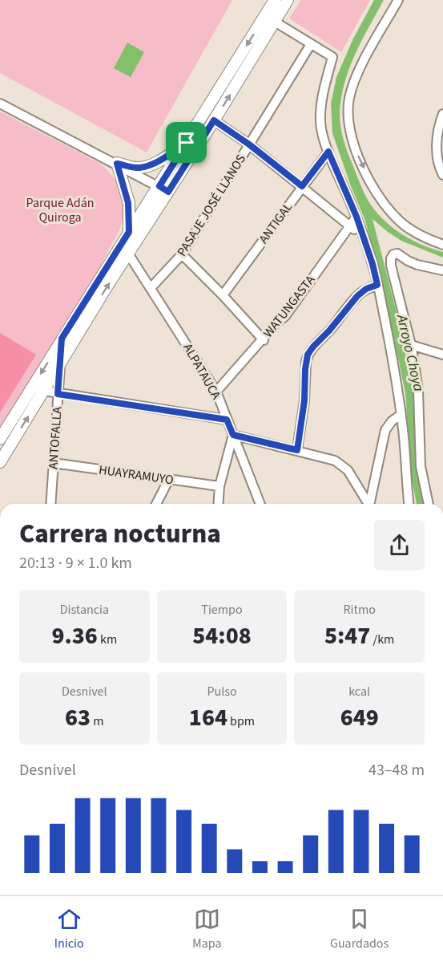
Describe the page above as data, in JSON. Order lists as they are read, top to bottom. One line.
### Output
{"streets":{"street":["PASAJE JOSÉ LLANOS","ANTIGAL","WATUNGASTA","ALPATAUCA","ANTOFALLA","HUAYRAMUYO"]},"crossings":[["PASAJE JOSÉ LLANOS","ALPATAUCA"],["WATUNGASTA","ALPATAUCA"],["ANTOFALLA","HUAYRAMUYO"]],"water":["Arroyo Choya"],"parks":["Parque Adán Quiroga"],"page":{"heading":["Carrera nocturna","20:13 · 9 × 1.0 km"],"stats":[["Distancia","9.36 km"],["Tiempo","54:08"],["Ritmo","5:47 /km"],["Desnivel","63 m"],["Pulso","164 bpm"],["kcal","649"]],"chart":["Desnivel","43–48 m"],"tabs":["Inicio","Mapa","Guardados"]}}
